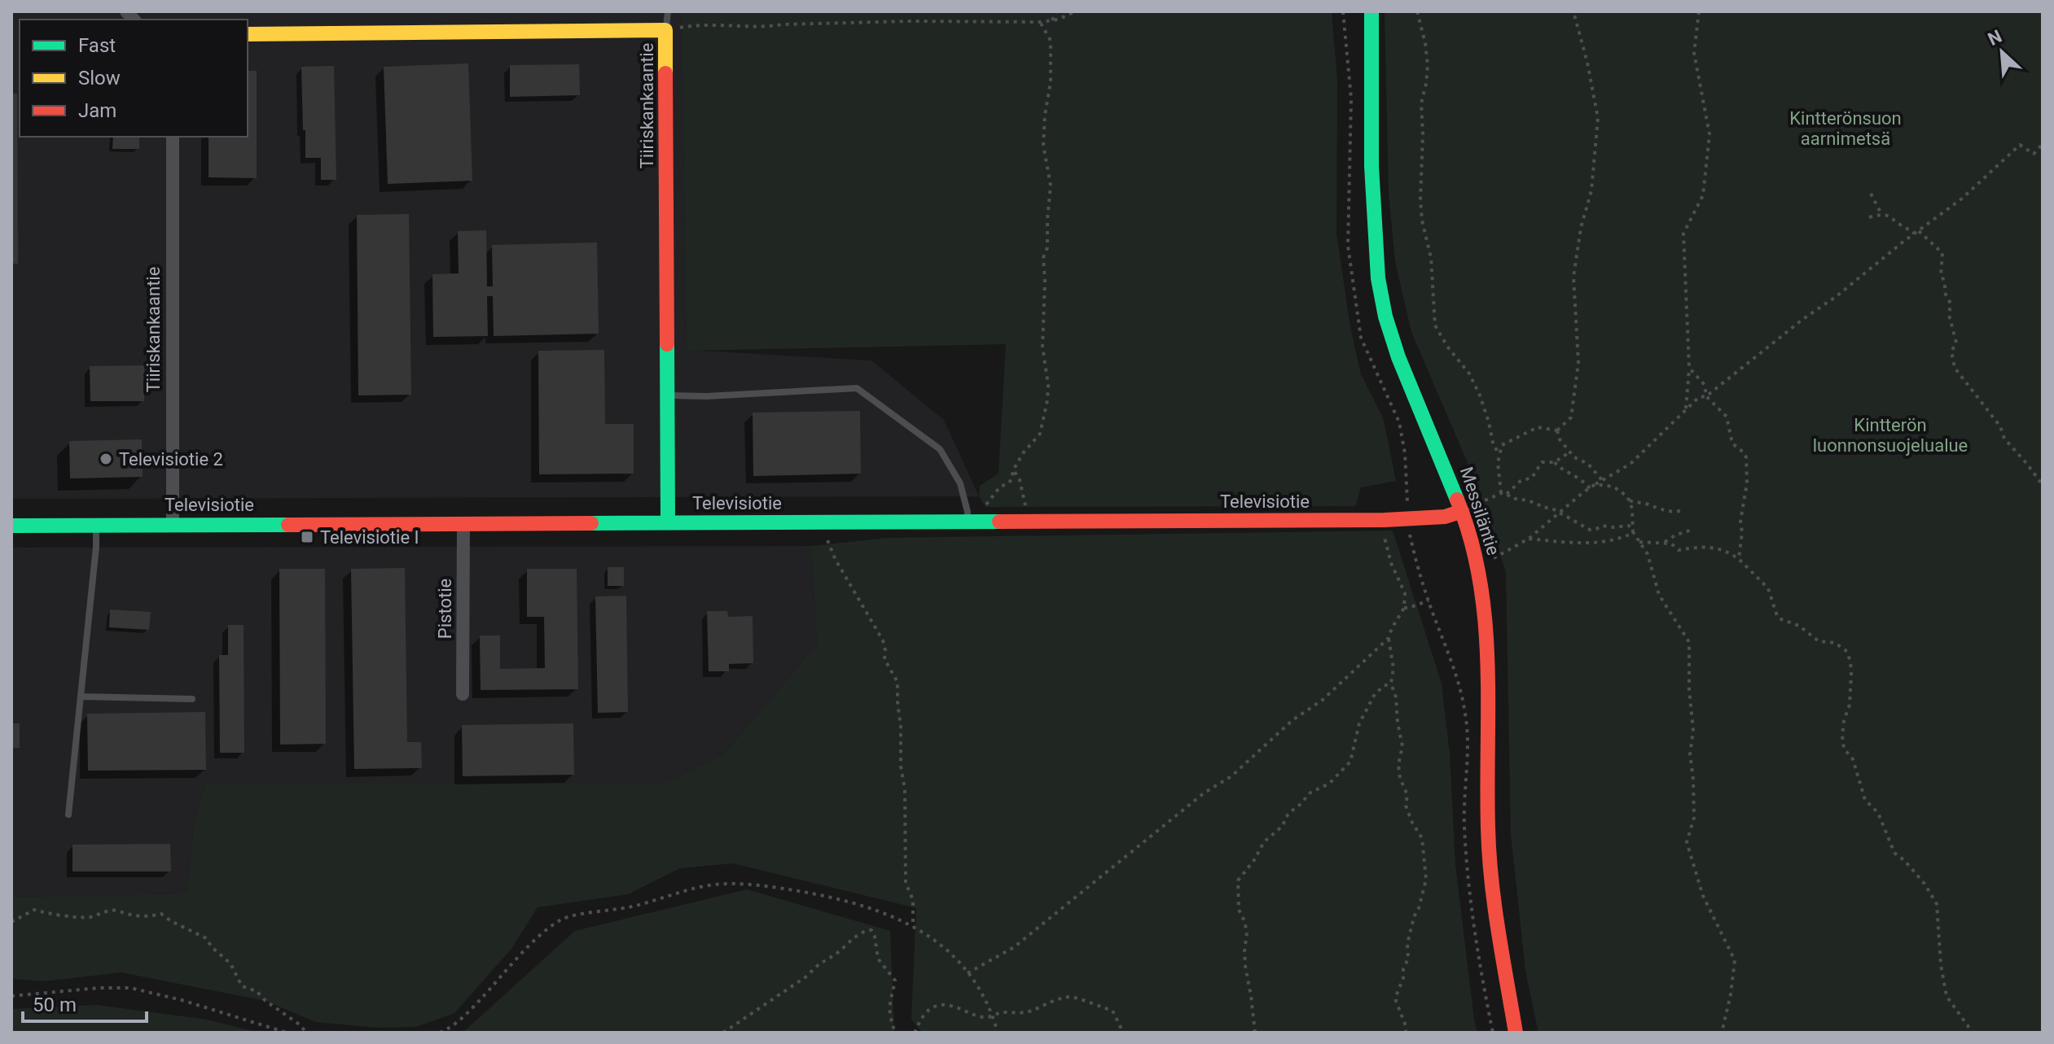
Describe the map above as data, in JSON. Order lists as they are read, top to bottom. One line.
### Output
{"streets":{"street":["Tiiriskankaantie","Televisiotie","Messiläntie","Pistotie"]},"crossings":[["Tiiriskankaantie","Televisiotie"],["Televisiotie","Messiläntie"],["Televisiotie","Pistotie"]],"parks":["Kintterönsuon aarnimetsä","Kintterön luonnonsuojelualue"],"places":{"other":["Televisiotie 2"],"transit":["Televisiotie I"]},"legend":["Fast","Slow","Jam"],"scale_bar":"50 m","north":"top left"}
